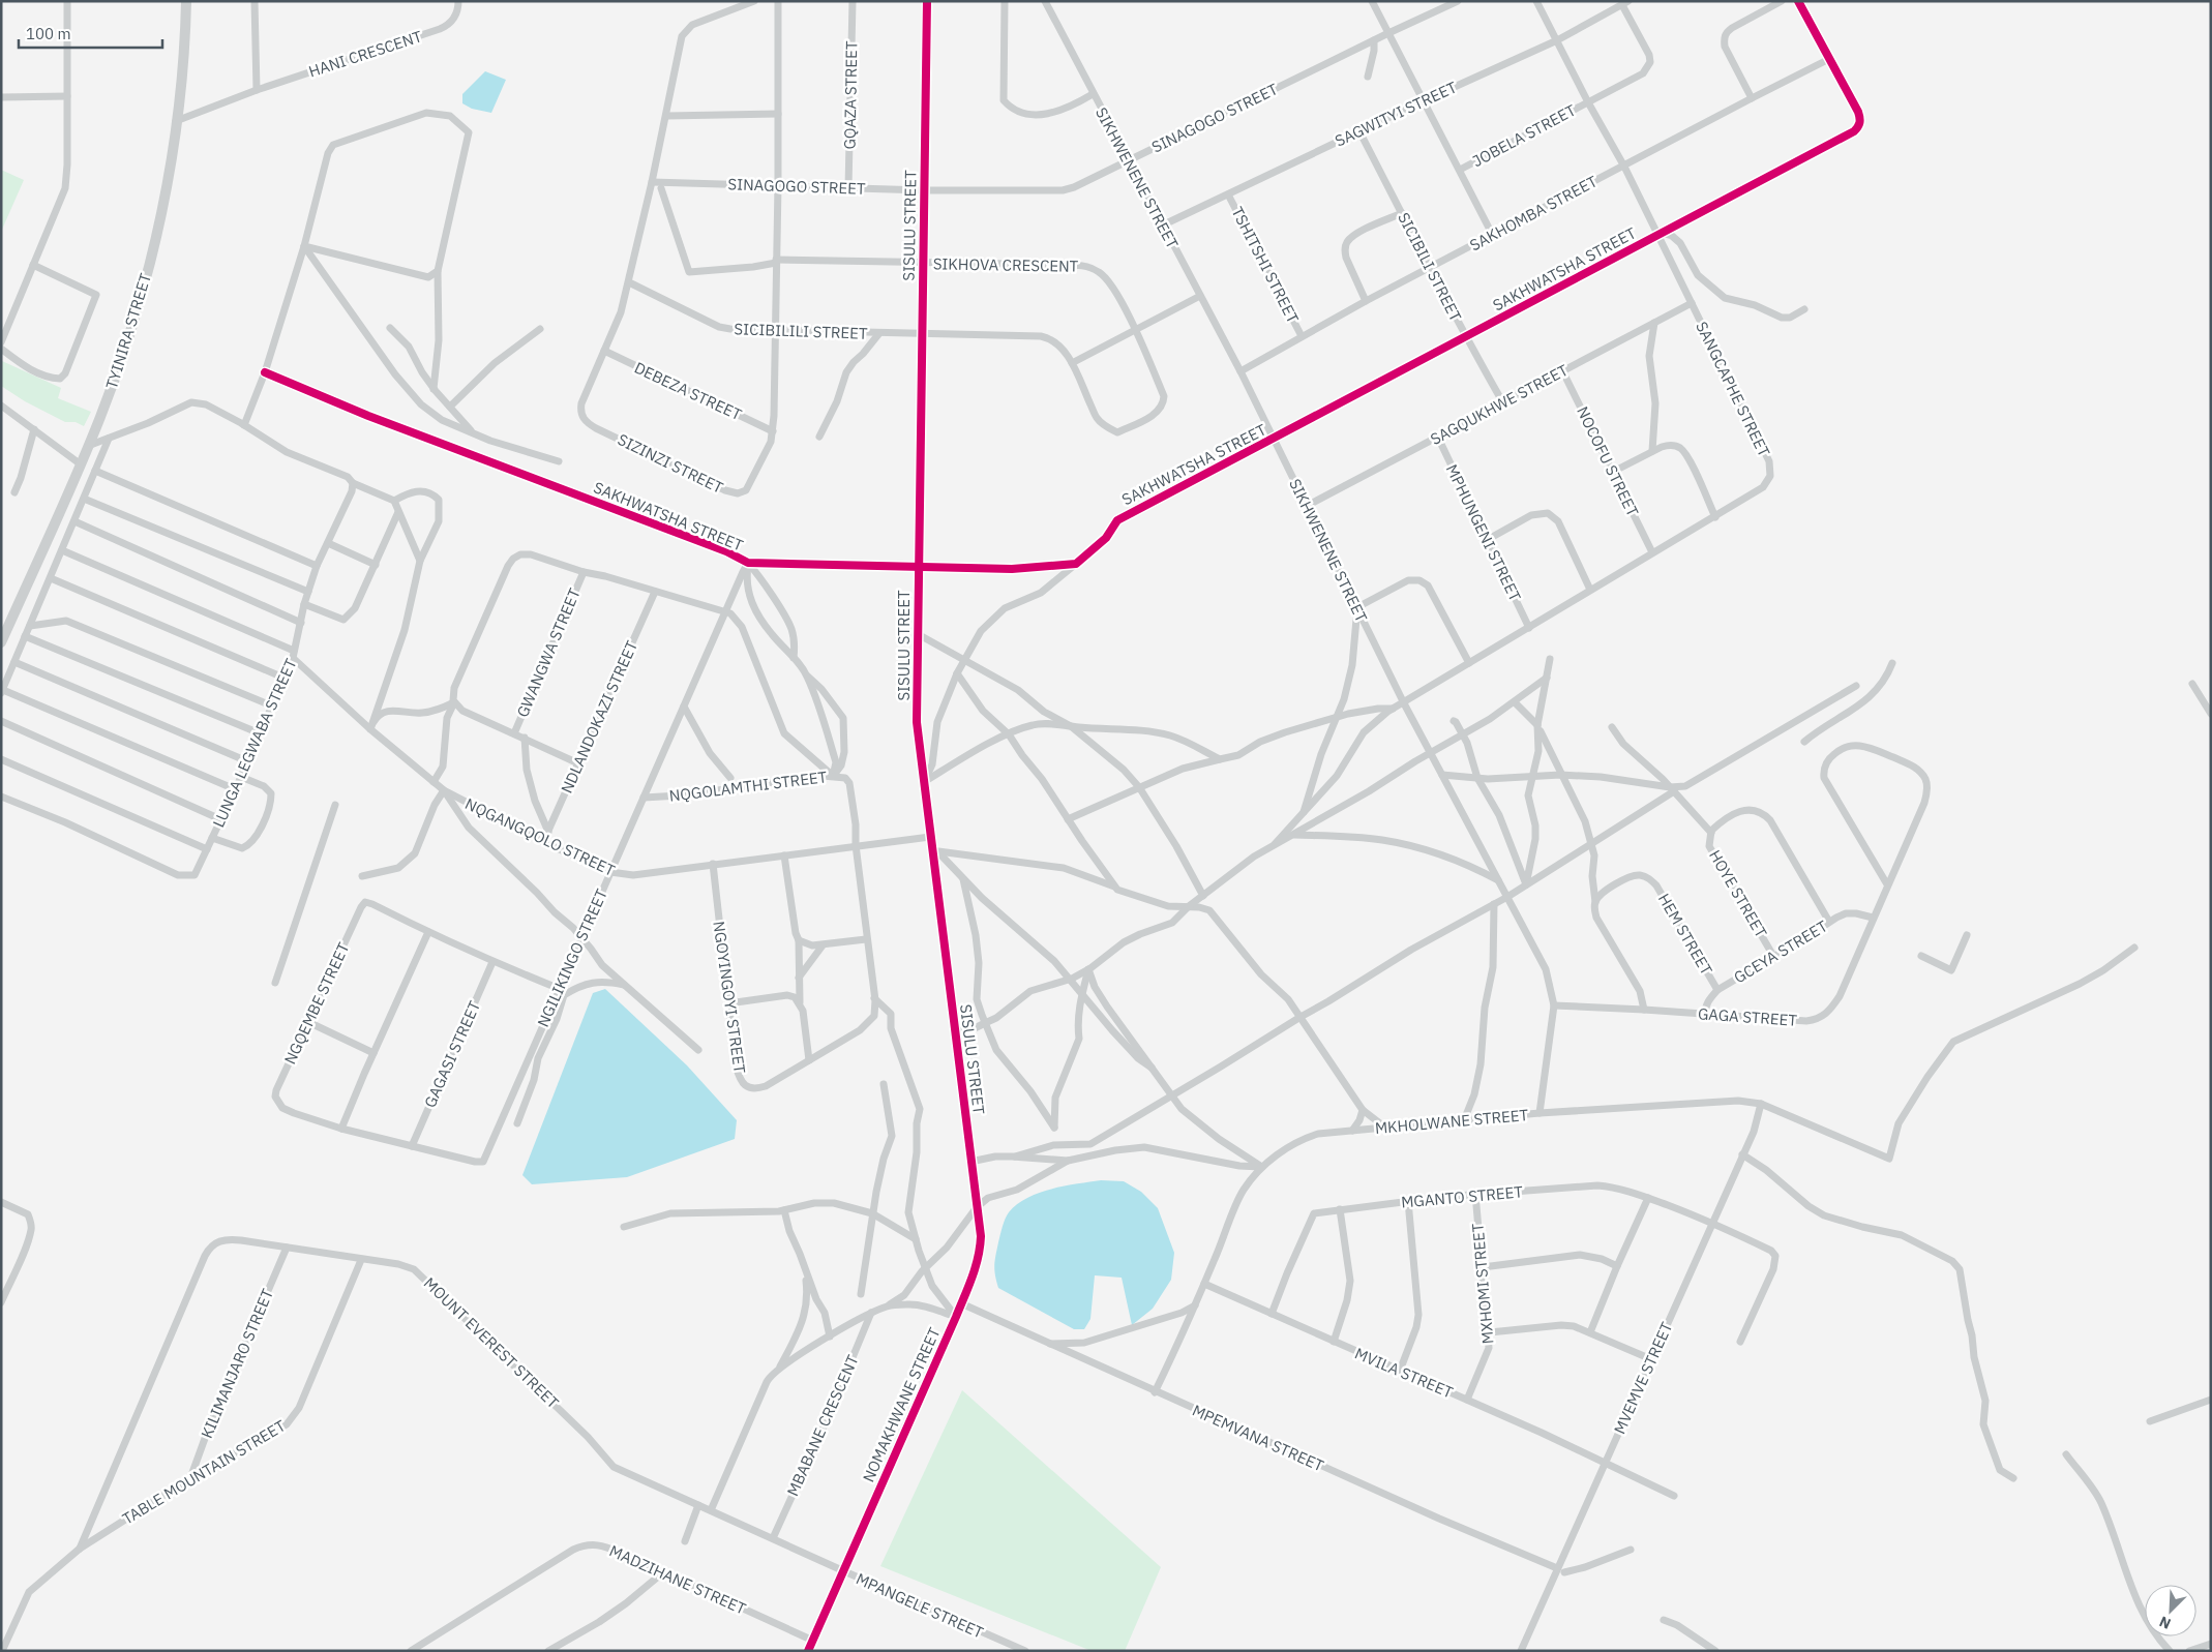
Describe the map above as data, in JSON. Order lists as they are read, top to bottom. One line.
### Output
{"streets":{"street":["HANI CRESCENT","GQAZA STREET","SAGWITYI STREET","SINAGOGO STREET","JOBELA STREET","SIKHWENENE STREET","SAKHOMBA STREET","SISULU STREET","SIKHOVA CRESCENT","TSHITSHI STREET","SICIBILI STREET","SAKHWATSHA STREET","TYINIRA STREET","SICIBILILI STREET","SANGCAPHE STREET","DEBEZA STREET","SAGQUKHWE STREET","NOCOFU STREET","SIZINZI STREET","MPHUNGENI STREET","GWANGWA STREET","NDLANDOKAZI STREET","LUNGA LEGWABA STREET","NQGOLAMTHI STREET","NQGANGQOLO STREET","HOYE STREET","HEM STREET","GCEYA STREET","NGILIKINGO STREET","NGOYINGOYI STREET","NGQEMBE STREET","GAGA STREET","GAGASI STREET","MKHOLWANE STREET","MGANTO STREET","MXHOMI STREET","MOUNT EVEREST STREET","KILIMANJARO STREET","MVILA STREET","MVEMVE STREET","NOMAKHWANE STREET","MBABANE CRESCENT","MPEMVANA STREET","TABLE MOUNTAIN STREET","MADZIHANE STREET","MPANGELE STREET"]},"crossings":[["HANI CRESCENT","TYINIRA STREET"],["GQAZA STREET","SINAGOGO STREET"],["SAGWITYI STREET","JOBELA STREET"],["SAGWITYI STREET","SIKHWENENE STREET"],["SAGWITYI STREET","TSHITSHI STREET"],["SAGWITYI STREET","SICIBILI STREET"],["SAGWITYI STREET","SANGCAPHE STREET"],["SINAGOGO STREET","SIKHWENENE STREET"],["SINAGOGO STREET","SISULU STREET"],["SINAGOGO STREET","SIZINZI STREET"],["JOBELA STREET","SANGCAPHE STREET"],["SIKHWENENE STREET","SAKHOMBA STREET"],["SIKHWENENE STREET","SAKHWATSHA STREET"],["SIKHWENENE STREET","SANGCAPHE STREET"],["SIKHWENENE STREET","SAGQUKHWE STREET"],["SIKHWENENE STREET","GAGA STREET"],["SIKHWENENE STREET","MKHOLWANE STREET"],["SAKHOMBA STREET","TSHITSHI STREET"],["SAKHOMBA STREET","SICIBILI STREET"],["SAKHOMBA STREET","SAKHWATSHA STREET"],["SAKHOMBA STREET","SANGCAPHE STREET"],["SISULU STREET","SIKHOVA CRESCENT"],["SISULU STREET","SAKHWATSHA STREET"],["SISULU STREET","SICIBILILI STREET"],["SISULU STREET","NQGANGQOLO STREET"],["SISULU STREET","NOMAKHWANE STREET"],["SIKHOVA CRESCENT","SICIBILILI STREET"],["SIKHOVA CRESCENT","SIZINZI STREET"],["SICIBILI STREET","SAKHWATSHA STREET"],["SICIBILI STREET","SAGQUKHWE STREET"],["SAKHWATSHA STREET","SANGCAPHE STREET"],["SAKHWATSHA STREET","NGILIKINGO STREET"],["SICIBILILI STREET","SIZINZI STREET"],["SANGCAPHE STREET","SAGQUKHWE STREET"],["SANGCAPHE STREET","NOCOFU STREET"],["SANGCAPHE STREET","MPHUNGENI STREET"],["DEBEZA STREET","SIZINZI STREET"],["SAGQUKHWE STREET","NOCOFU STREET"],["SAGQUKHWE STREET","MPHUNGENI STREET"],["NDLANDOKAZI STREET","NQGANGQOLO STREET"],["LUNGA LEGWABA STREET","NQGANGQOLO STREET"],["NQGOLAMTHI STREET","NQGANGQOLO STREET"],["NQGOLAMTHI STREET","NGILIKINGO STREET"],["NQGOLAMTHI STREET","NGOYINGOYI STREET"],["NQGANGQOLO STREET","NGILIKINGO STREET"],["NQGANGQOLO STREET","NGOYINGOYI STREET"],["HOYE STREET","GCEYA STREET"],["HEM STREET","GCEYA STREET"],["GCEYA STREET","GAGA STREET"],["NGILIKINGO STREET","NGQEMBE STREET"],["NGQEMBE STREET","GAGASI STREET"],["MKHOLWANE STREET","MVILA STREET"],["MKHOLWANE STREET","MVEMVE STREET"],["MKHOLWANE STREET","MPEMVANA STREET"],["MGANTO STREET","MXHOMI STREET"],["MGANTO STREET","MVILA STREET"],["MGANTO STREET","MVEMVE STREET"],["MXHOMI STREET","MVILA STREET"],["MOUNT EVEREST STREET","KILIMANJARO STREET"],["MOUNT EVEREST STREET","NOMAKHWANE STREET"],["MOUNT EVEREST STREET","MBABANE CRESCENT"],["MOUNT EVEREST STREET","TABLE MOUNTAIN STREET"],["MOUNT EVEREST STREET","MPANGELE STREET"],["KILIMANJARO STREET","TABLE MOUNTAIN STREET"],["MVILA STREET","MVEMVE STREET"],["MVEMVE STREET","MPEMVANA STREET"],["NOMAKHWANE STREET","MBABANE CRESCENT"],["NOMAKHWANE STREET","MPEMVANA STREET"],["NOMAKHWANE STREET","MADZIHANE STREET"],["NOMAKHWANE STREET","MPANGELE STREET"]],"scale_bar":"100 m","north":"bottom left"}
